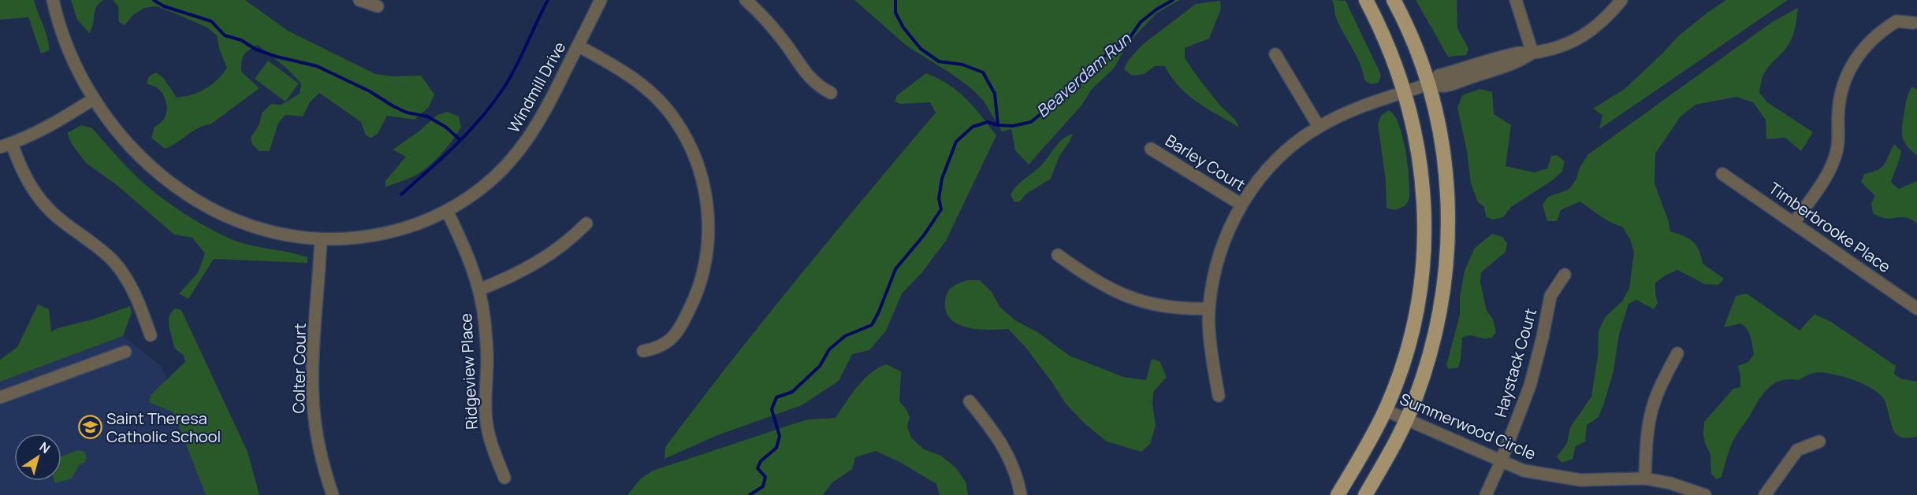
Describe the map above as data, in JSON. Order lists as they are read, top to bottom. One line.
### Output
{"streets":{"street":["Windmill Drive","Barley Court","Timberbrooke Place","Haystack Court","Colter Court","Ridgeview Place","Summerwood Circle"]},"crossings":[["Windmill Drive","Colter Court"],["Windmill Drive","Ridgeview Place"],["Haystack Court","Summerwood Circle"]],"water":["Beaverdam Run"],"places":{"school or university":["Saint Theresa Catholic School"]},"north":"top right"}
